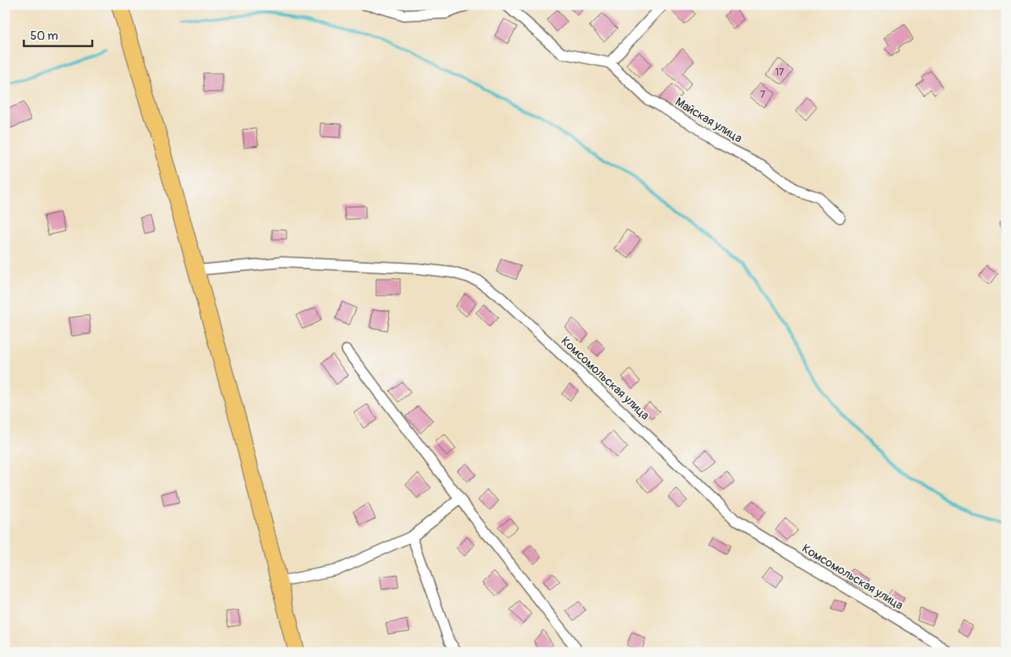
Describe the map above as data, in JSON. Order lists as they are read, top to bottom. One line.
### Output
{"streets":{"street":["Майская улица","Комсомольская улица"]},"house_numbers":["17","7"],"scale_bar":"50 m"}
